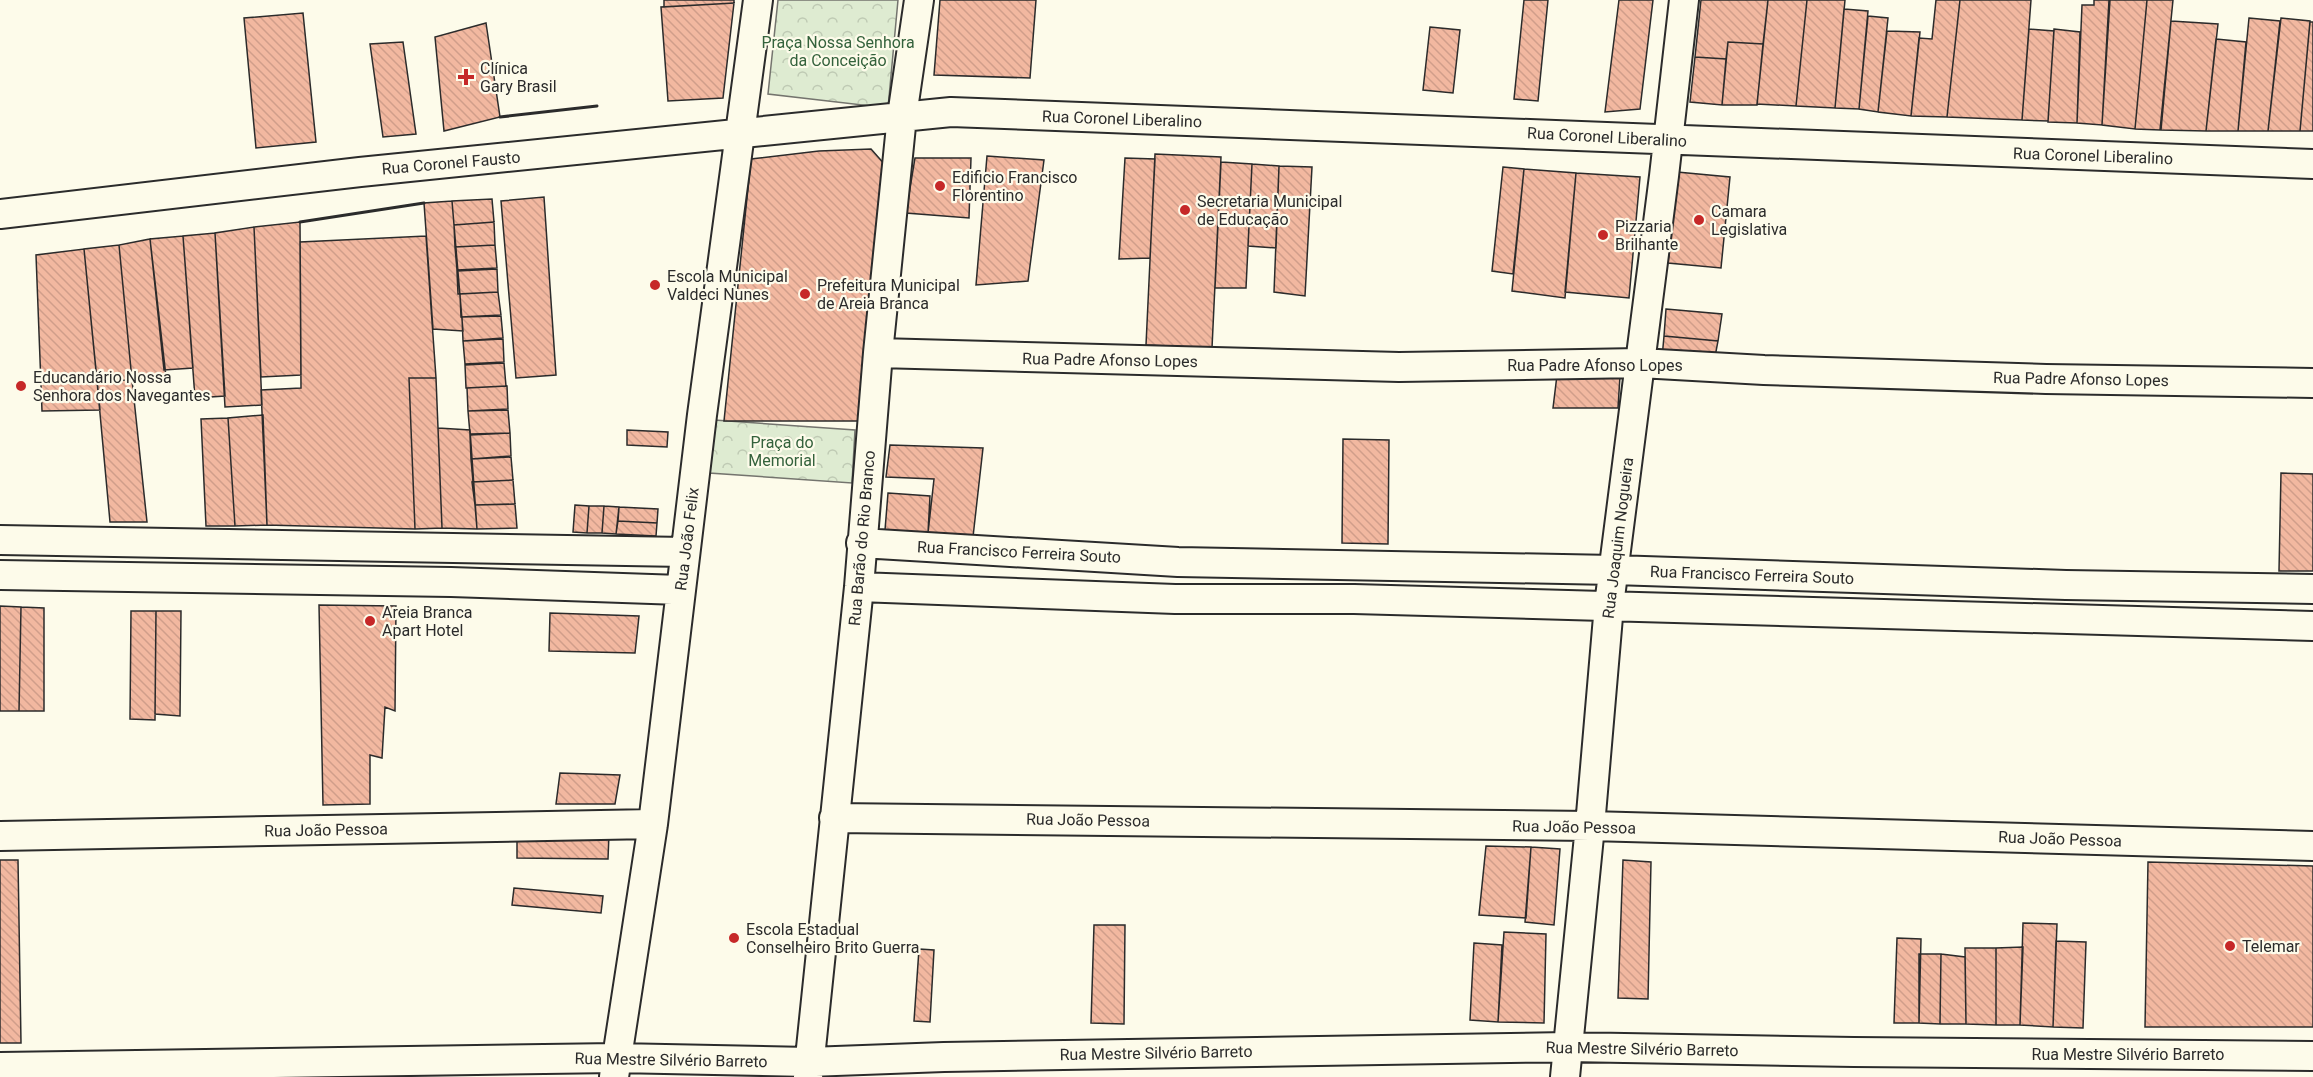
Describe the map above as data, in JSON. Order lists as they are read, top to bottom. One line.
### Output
{"streets":{"street":["Rua Coronel Liberalino","Rua Coronel Fausto","Rua Padre Afonso Lopes","Rua Barão do Rio Branco","Rua Joaquim Nogueira","Rua João Felix","Rua Francisco Ferreira Souto","Rua João Pessoa","Rua Mestre Silvério Barreto"]},"crossings":[["Rua Coronel Liberalino","Rua Coronel Fausto"],["Rua Coronel Liberalino","Rua Barão do Rio Branco"],["Rua Coronel Liberalino","Rua Joaquim Nogueira"],["Rua Coronel Fausto","Rua Barão do Rio Branco"],["Rua Coronel Fausto","Rua João Felix"],["Rua Padre Afonso Lopes","Rua Barão do Rio Branco"],["Rua Padre Afonso Lopes","Rua Joaquim Nogueira"],["Rua Barão do Rio Branco","Rua Francisco Ferreira Souto"],["Rua Barão do Rio Branco","Rua João Pessoa"],["Rua Barão do Rio Branco","Rua Mestre Silvério Barreto"],["Rua Joaquim Nogueira","Rua Francisco Ferreira Souto"],["Rua Joaquim Nogueira","Rua João Pessoa"],["Rua Joaquim Nogueira","Rua Mestre Silvério Barreto"],["Rua João Felix","Rua João Pessoa"],["Rua João Felix","Rua Mestre Silvério Barreto"]],"parks":["Praça Nossa Senhora da Conceição","Praça do Memorial"],"places":{"health":["Clínica Gary Brasil"],"other":["Edificio Francisco Florentino","Secretaria Municipal de Educação","Camara Legislativa","Pizzaria Brilhante","Escola Municipal Valdeci Nunes","Prefeitura Municipal de Areia Branca","Educandário Nossa Senhora dos Navegantes","Areia Branca Apart Hotel","Escola Estadual Conselheiro Brito Guerra","Telemar"]}}
